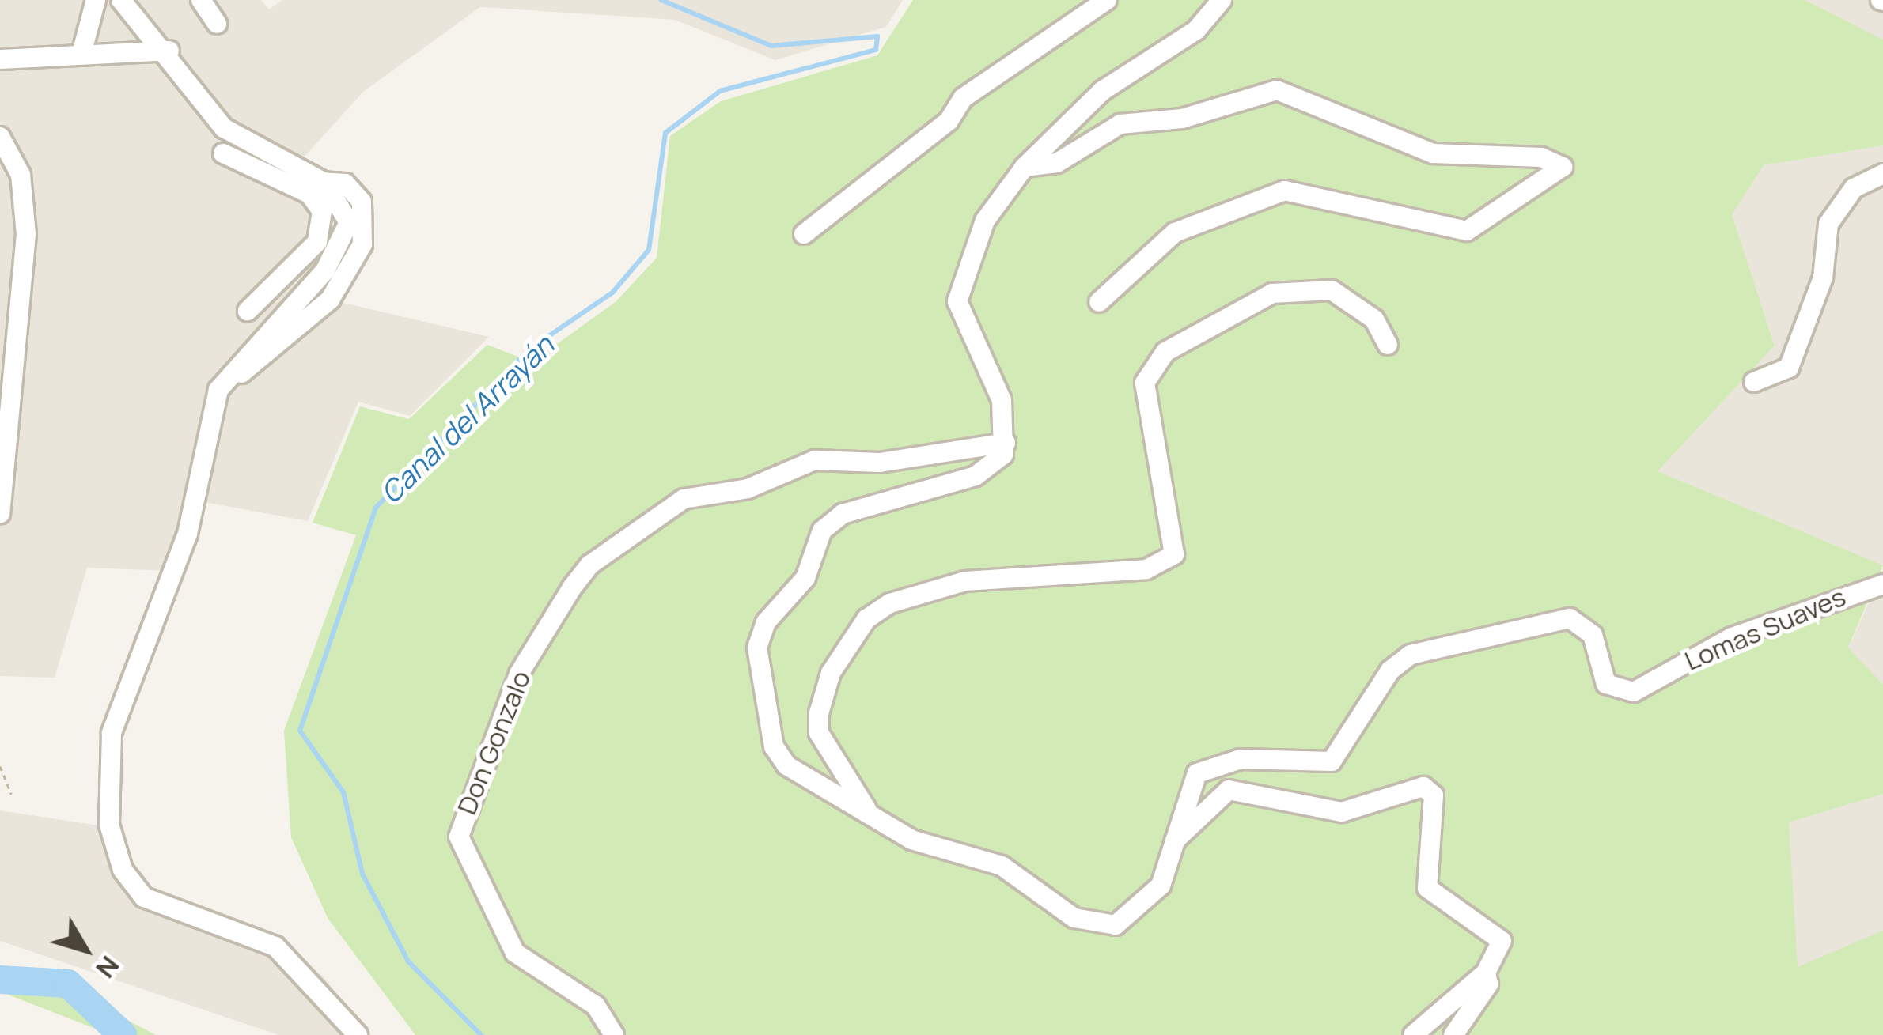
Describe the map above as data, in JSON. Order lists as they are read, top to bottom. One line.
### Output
{"streets":{"street":["Lomas Suaves","Don Gonzalo"]},"crossings":[["Lomas Suaves","Don Gonzalo"]],"water":["Canal del Arrayán"],"north":"bottom right"}
